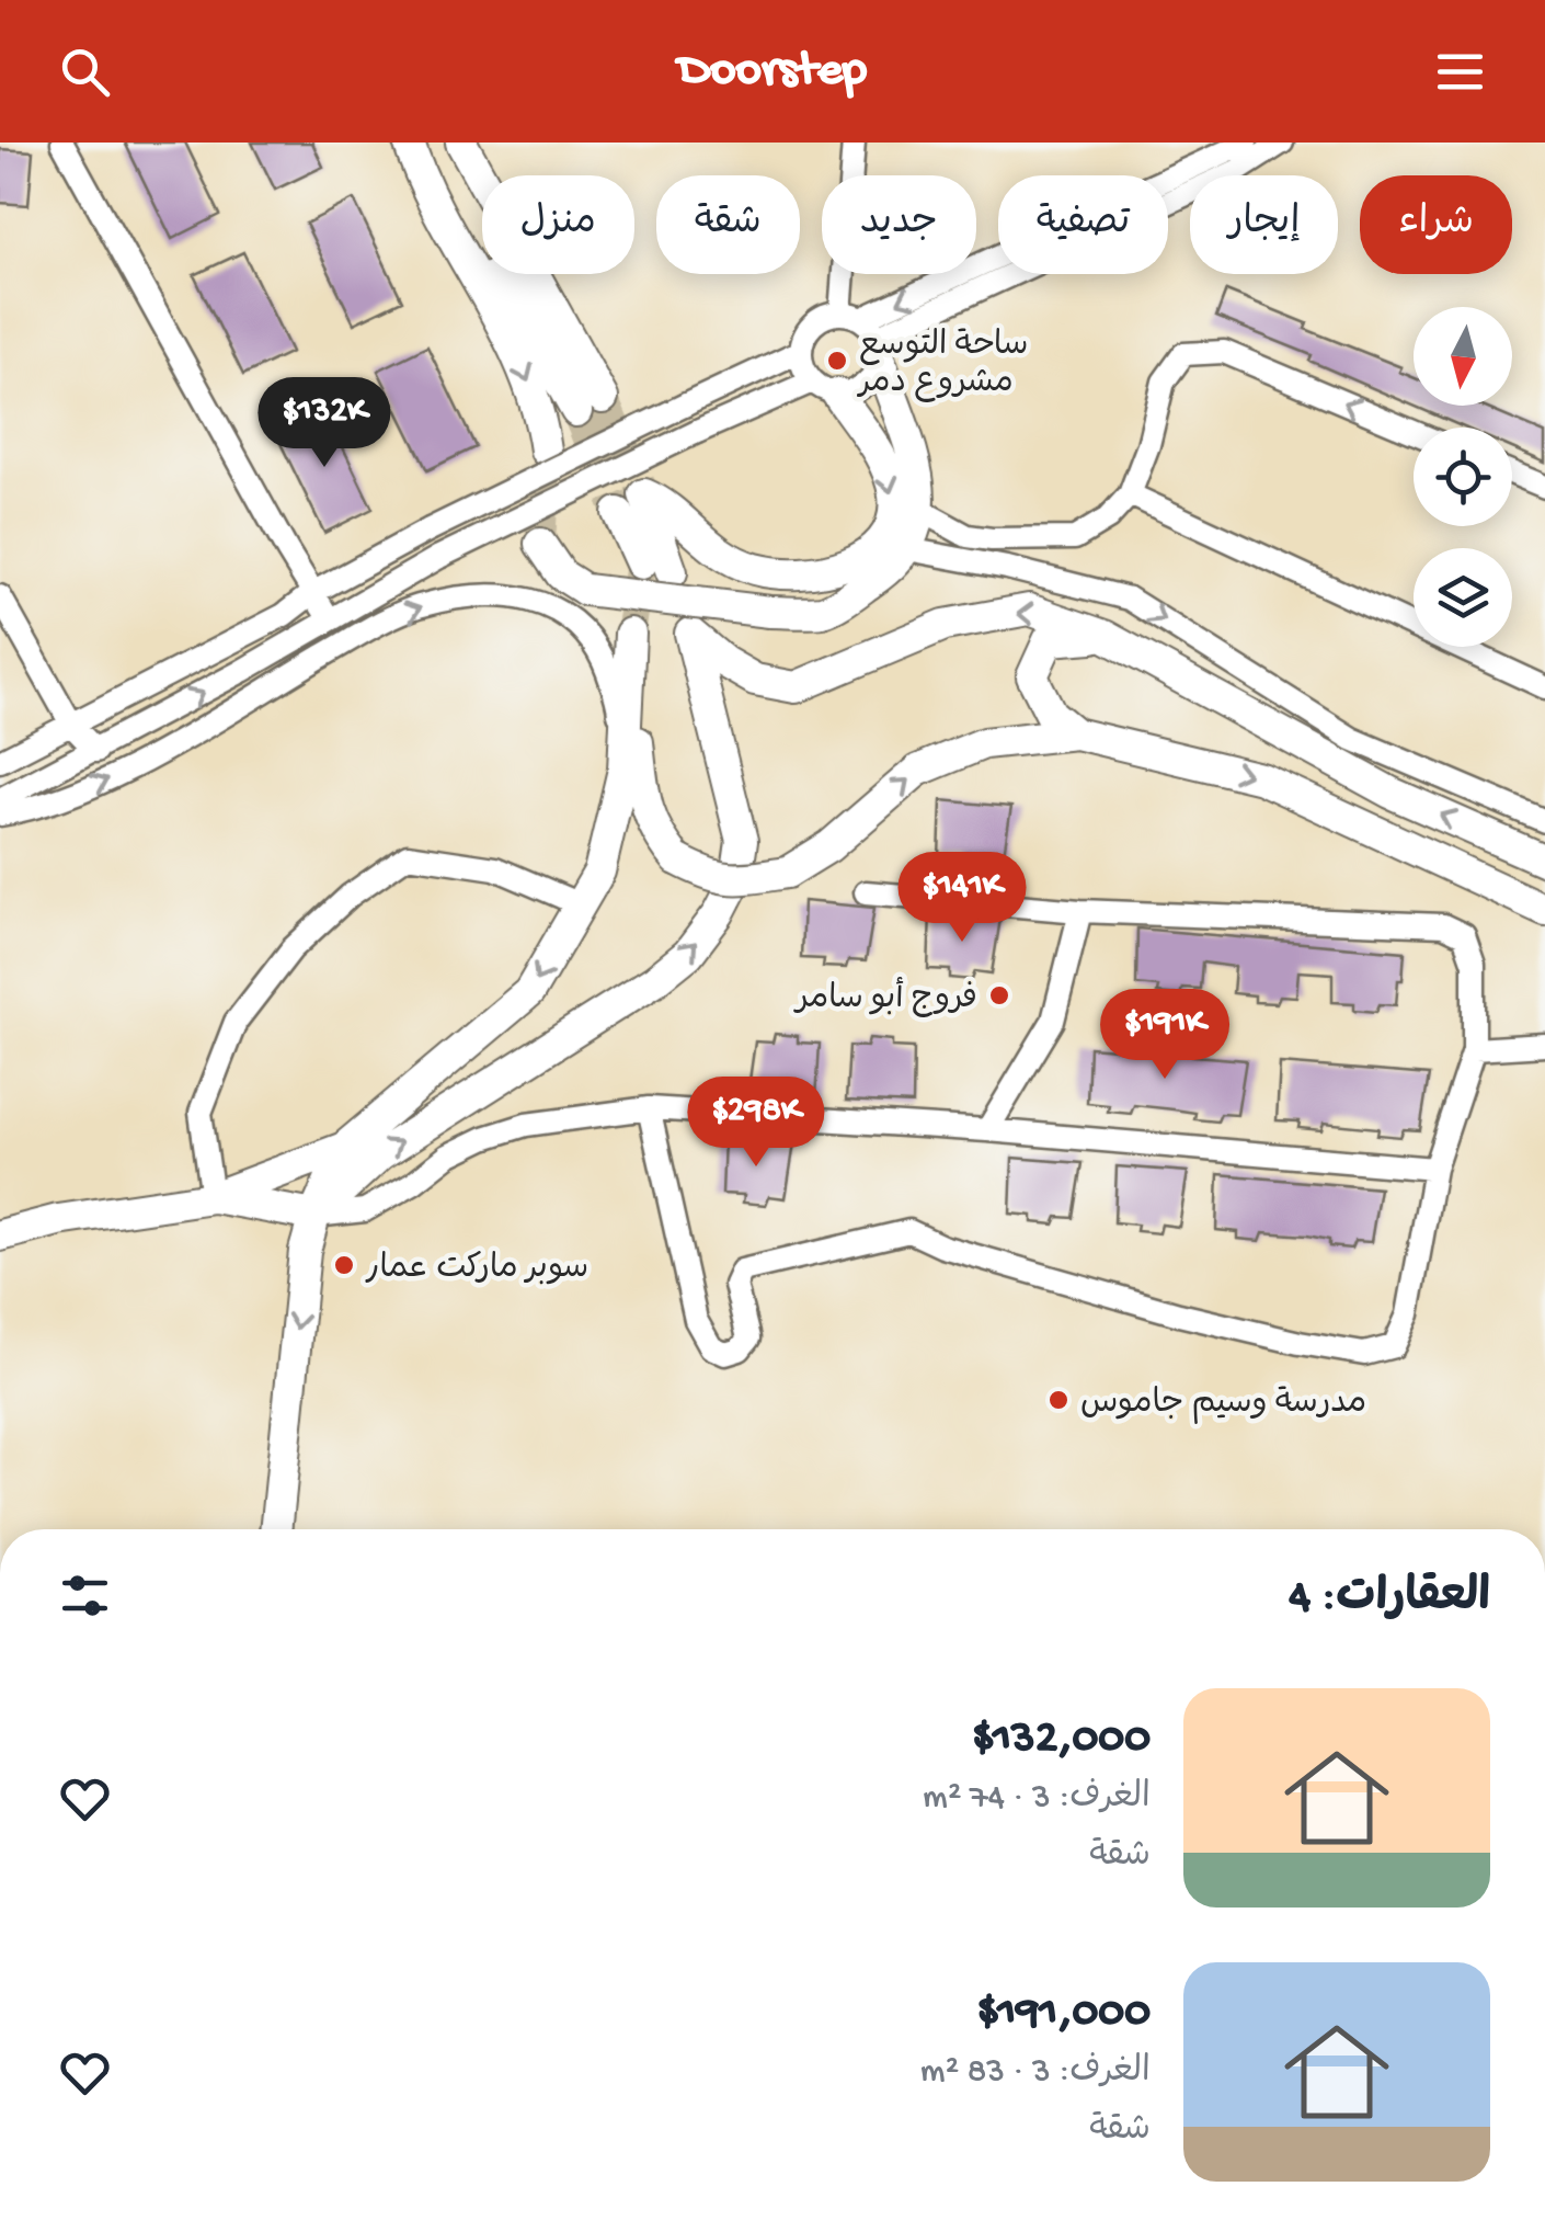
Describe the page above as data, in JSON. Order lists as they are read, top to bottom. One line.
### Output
{"places":["ساحة التوسع مشروع دمر","فروج أبو سامر","سوبر ماركت عمار","مدرسة وسيم جاموس"],"north":"bottom","page":{"header":"Doorstep","chip":["شراء","إيجار","تصفية","جديد","شقة","منزل"],"price":["$132K","$141K","$191K","$298K"],"heading":"العقارات: 4","list":[{"name":"$132,000","note":"الغرف: 3 · 74 m² · شقة"},{"name":"$191,000","note":"الغرف: 3 · 83 m² · شقة"}]}}
